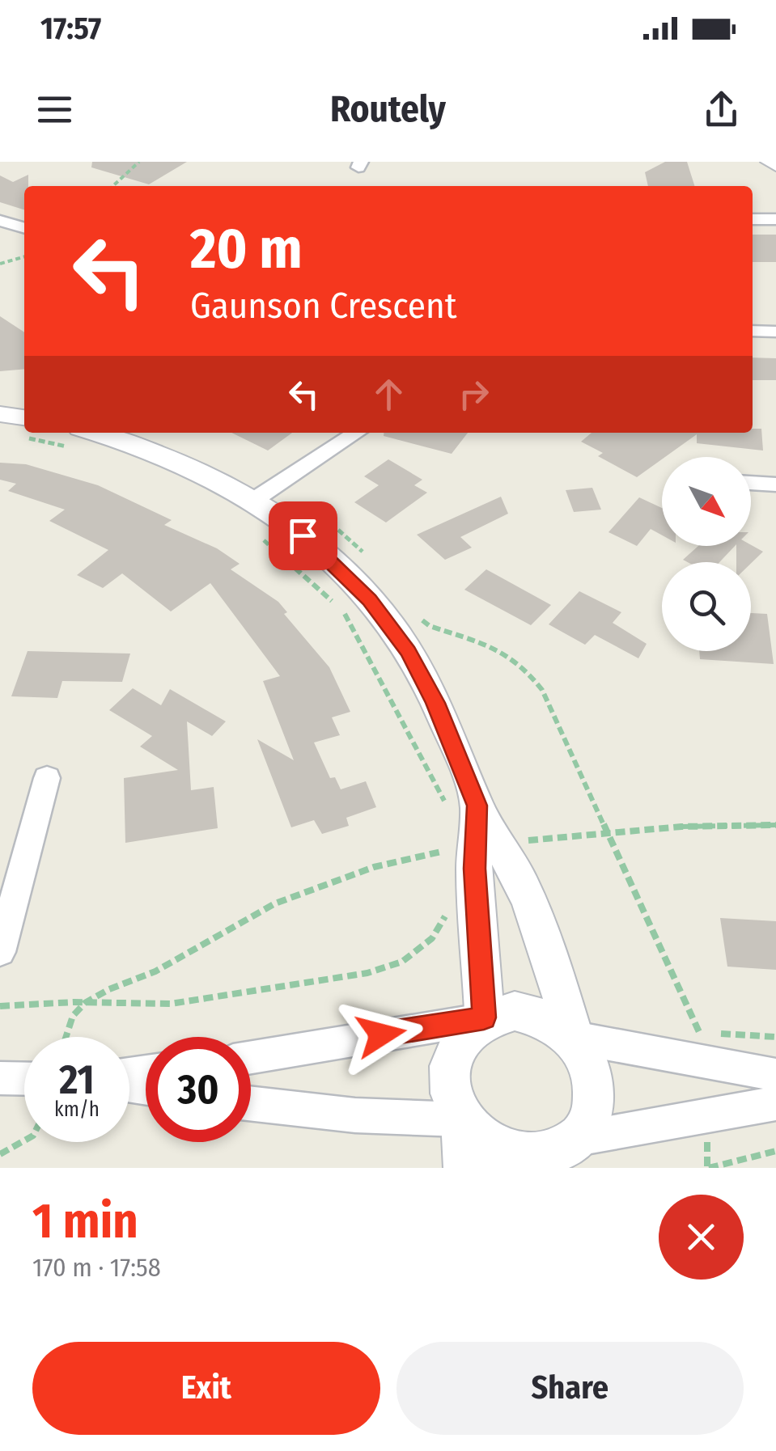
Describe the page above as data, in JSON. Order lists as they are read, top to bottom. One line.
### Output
{"north":"bottom right","page":{"status":"17:57","header":"Routely","turn":["20 m","Gaunson Crescent"],"speed":"21 km/h","limit":"30","heading":["1 min","170 m · 17:58"],"buttons":["Exit","Share"]}}
